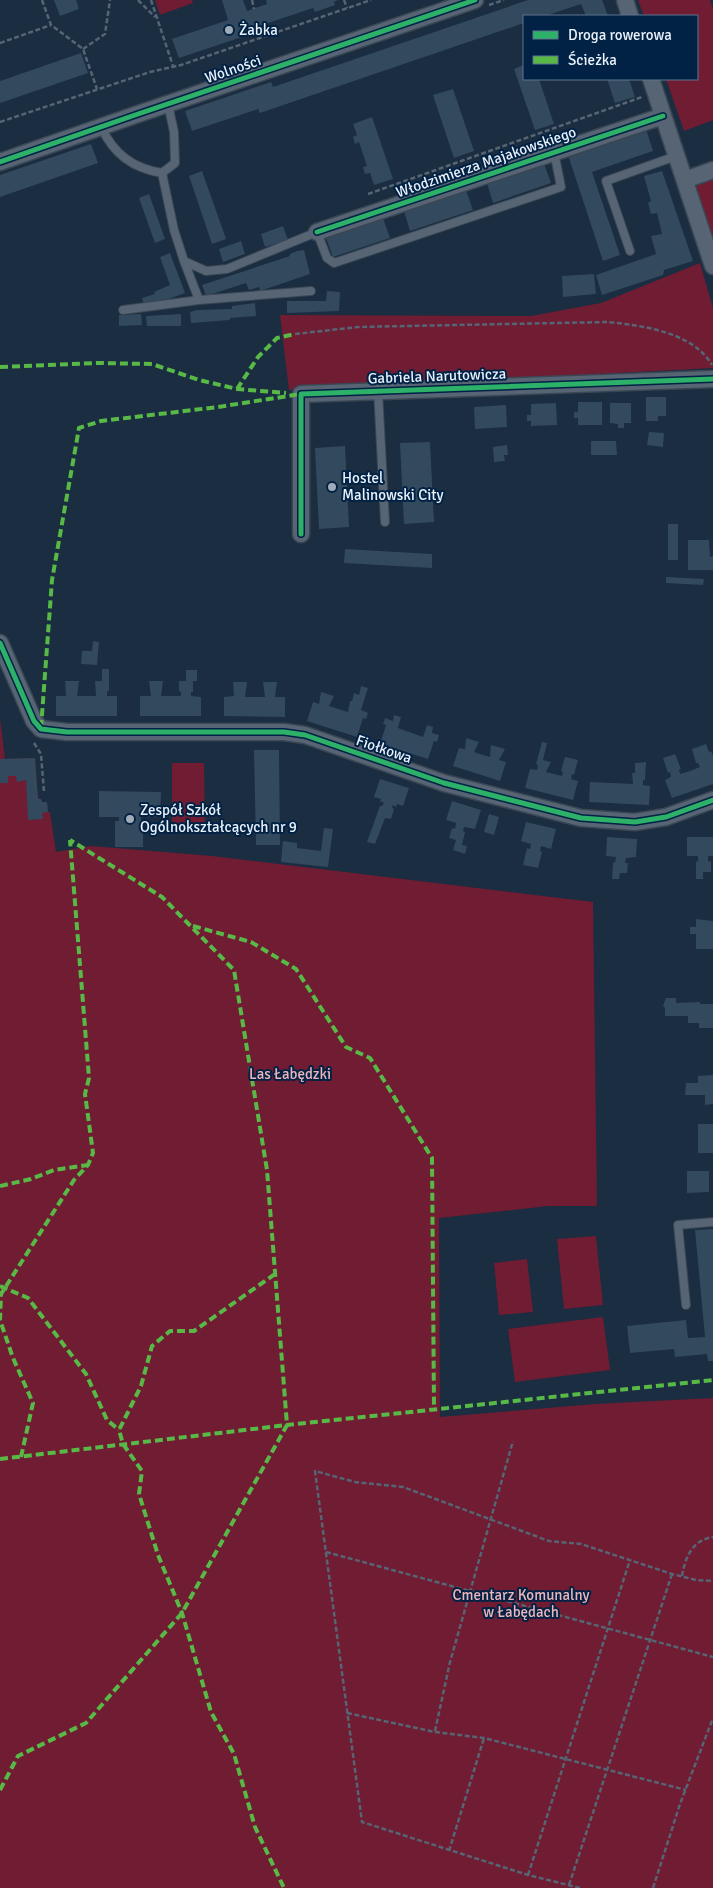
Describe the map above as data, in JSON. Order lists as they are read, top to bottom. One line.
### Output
{"streets":{"street":["Wolności","Włodzimierza Majakowskiego","Gabriela Narutowicza","Fiołkowa"]},"parks":["Las Łabędzki","Cmentarz Komunalny w Łabędach"],"places":["Żabka","Hostel Malinowski City","Zespół Szkół Ogólnokształcących nr 9"],"legend":["Droga rowerowa","Ścieżka"]}
